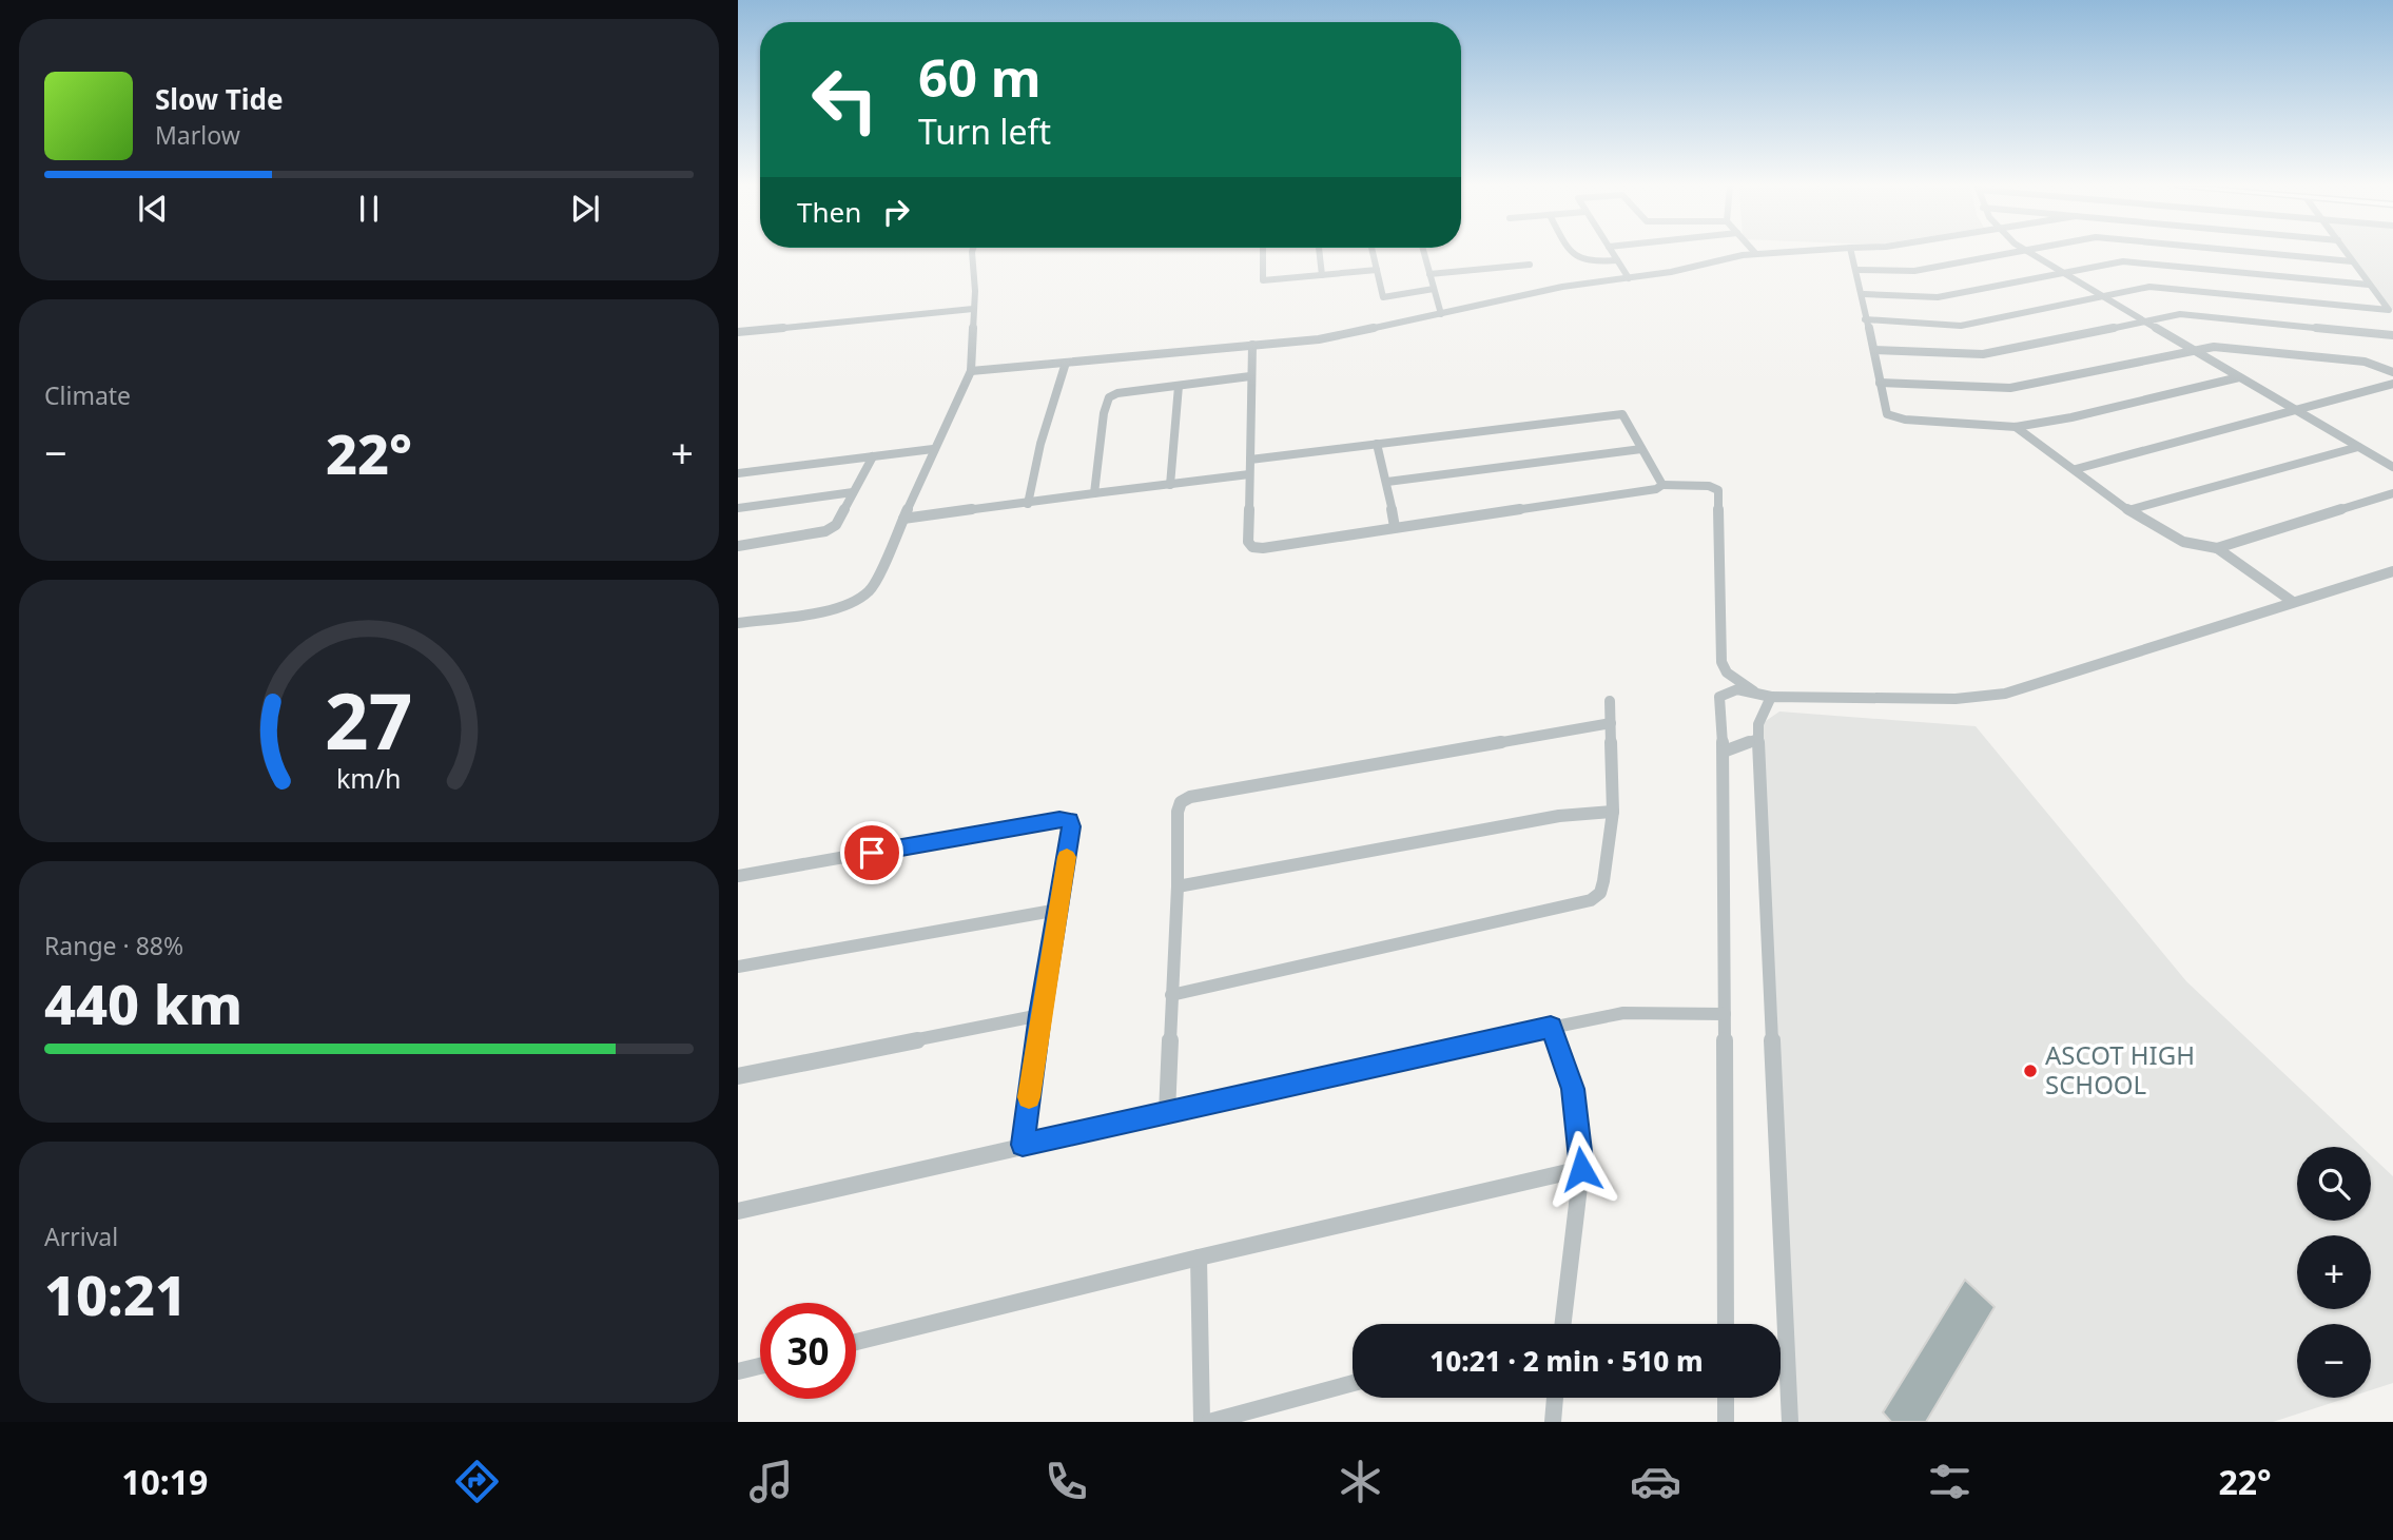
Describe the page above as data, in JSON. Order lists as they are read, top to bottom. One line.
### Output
{"places":["ASCOT HIGH SCHOOL"],"page":{"turn":["60 m","Turn left"],"song":["Slow Tide","Marlow"],"then":"Then","tile":["Climate",["Range · 88%","440 km"],["Arrival","10:21"]],"heat":["−","22°","+"],"map_buttons":["+","−"],"limit":"30","trip":"10:21 · 2 min · 510 m","tabs":["10:19","22°"],"gauge":["27","km/h"]}}
